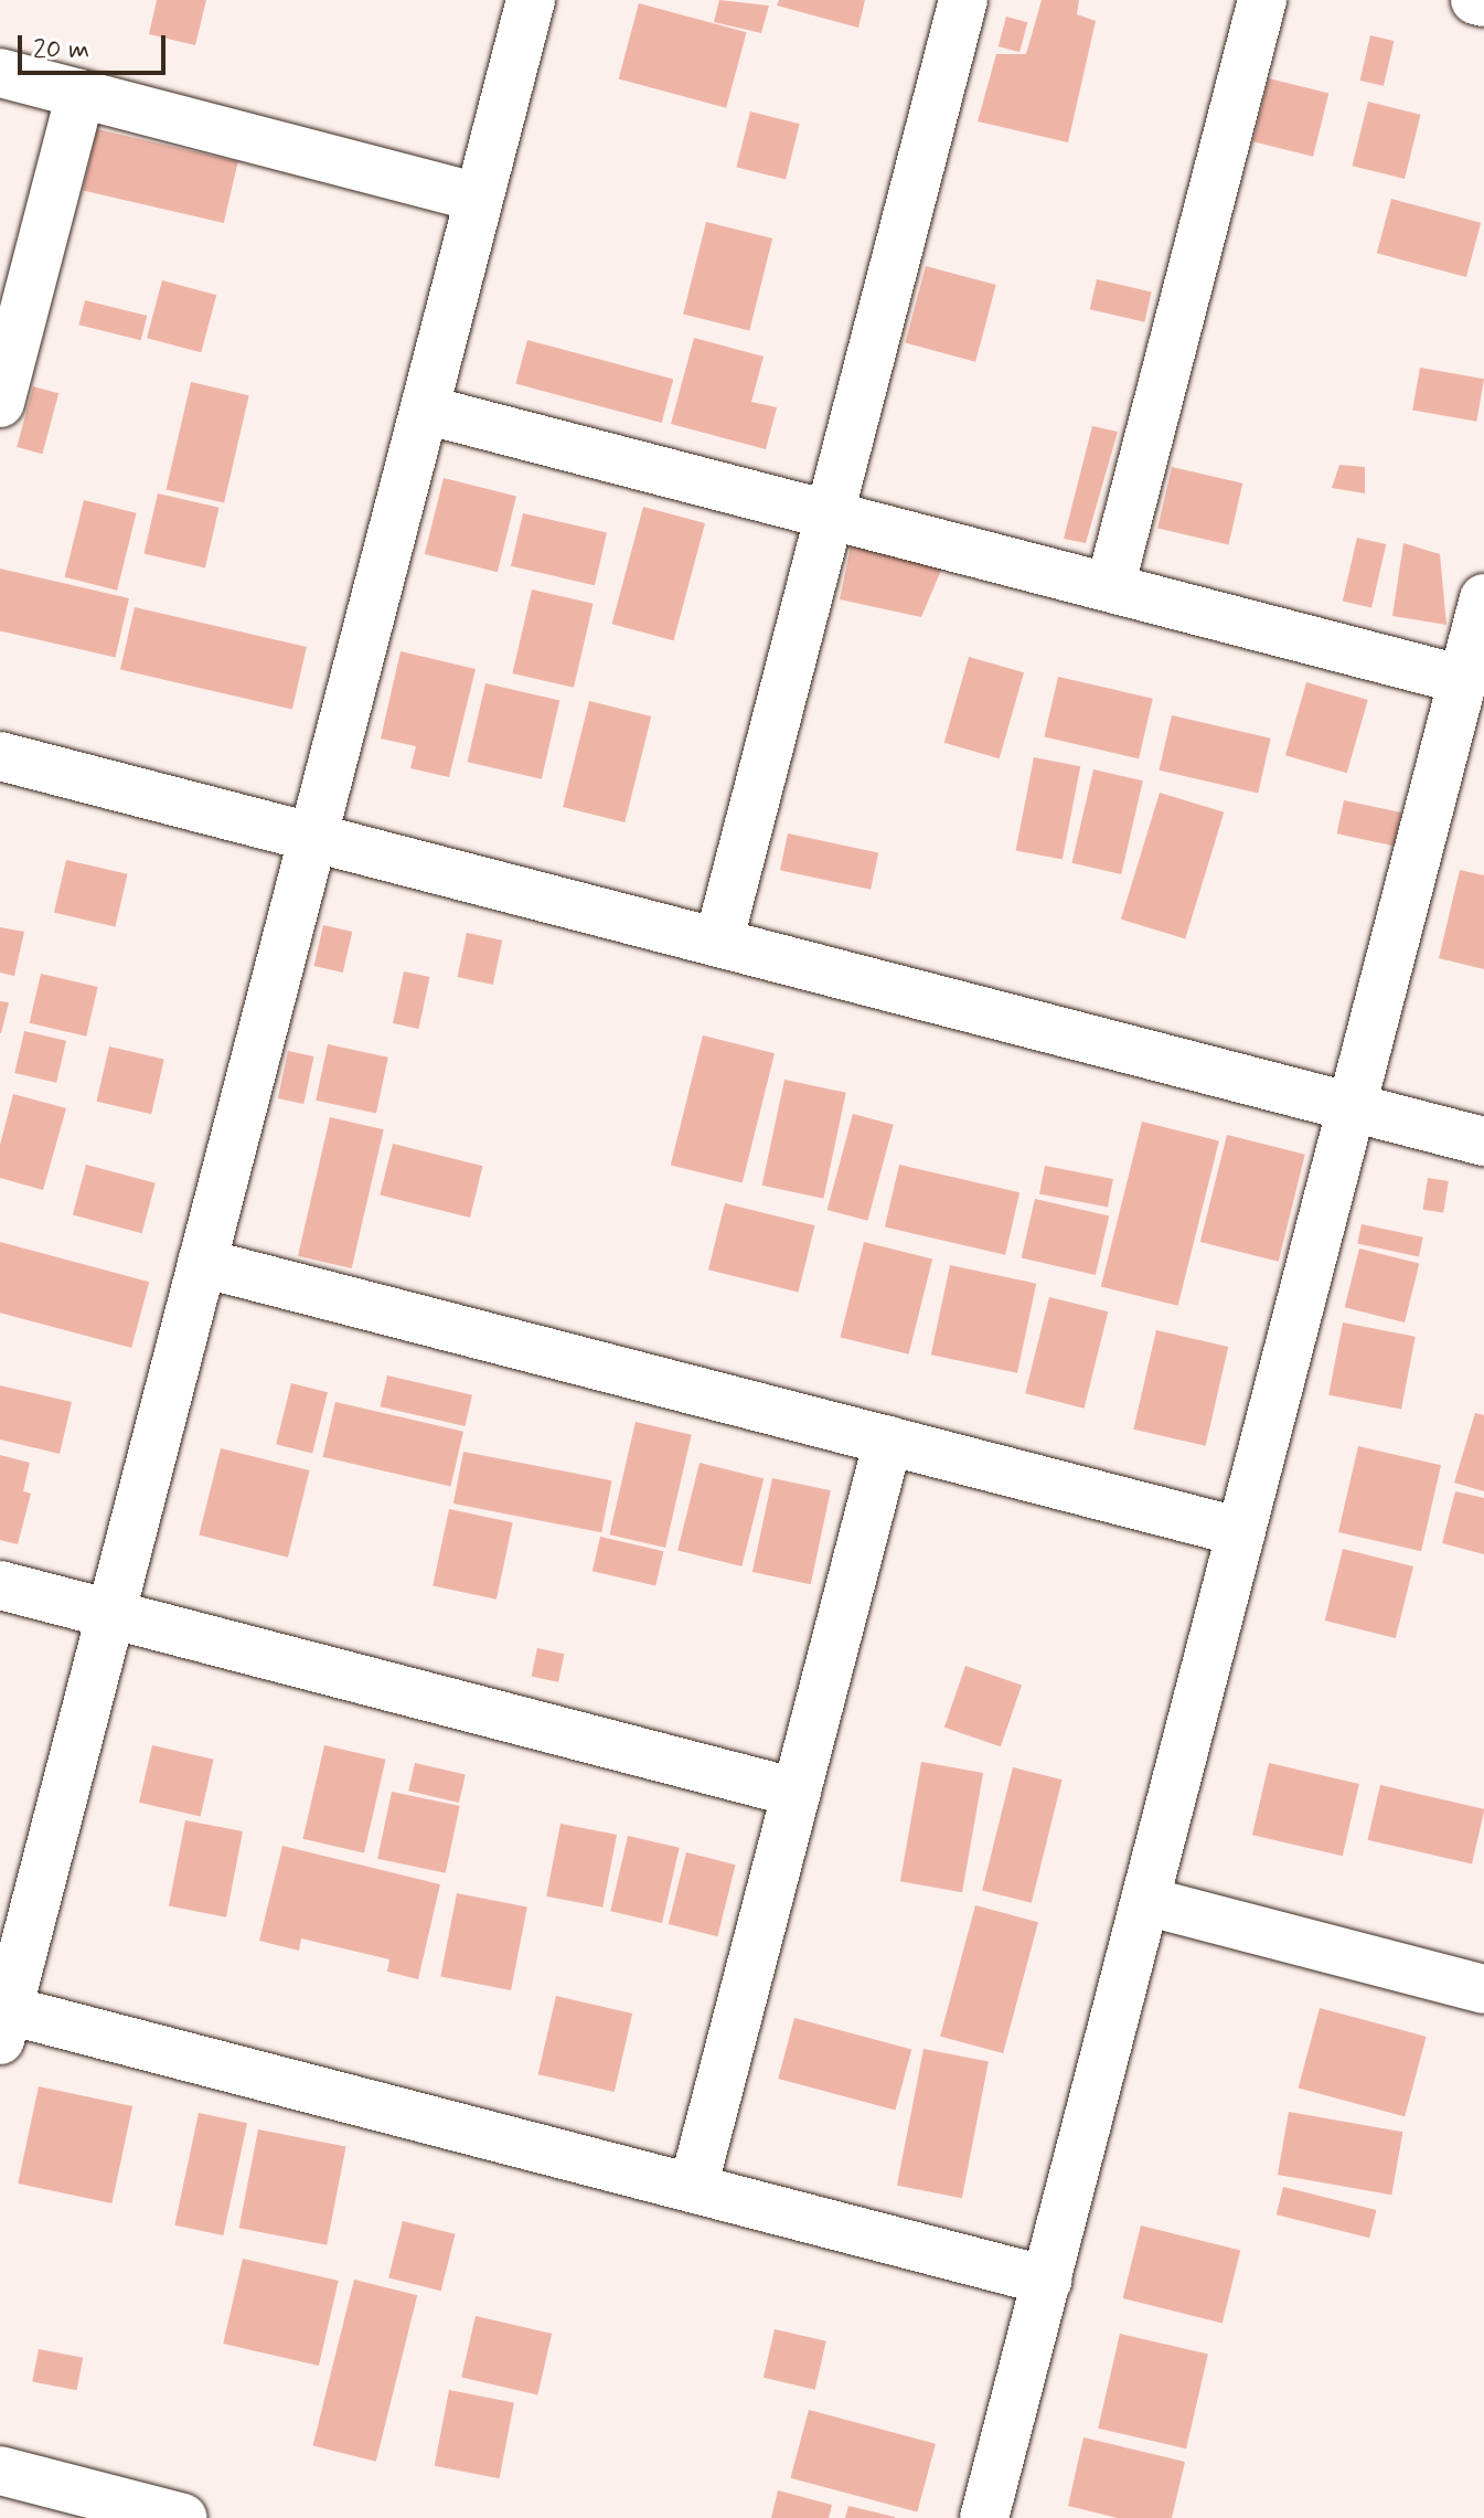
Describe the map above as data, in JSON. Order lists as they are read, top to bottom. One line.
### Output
{"scale_bar":"20 m"}
